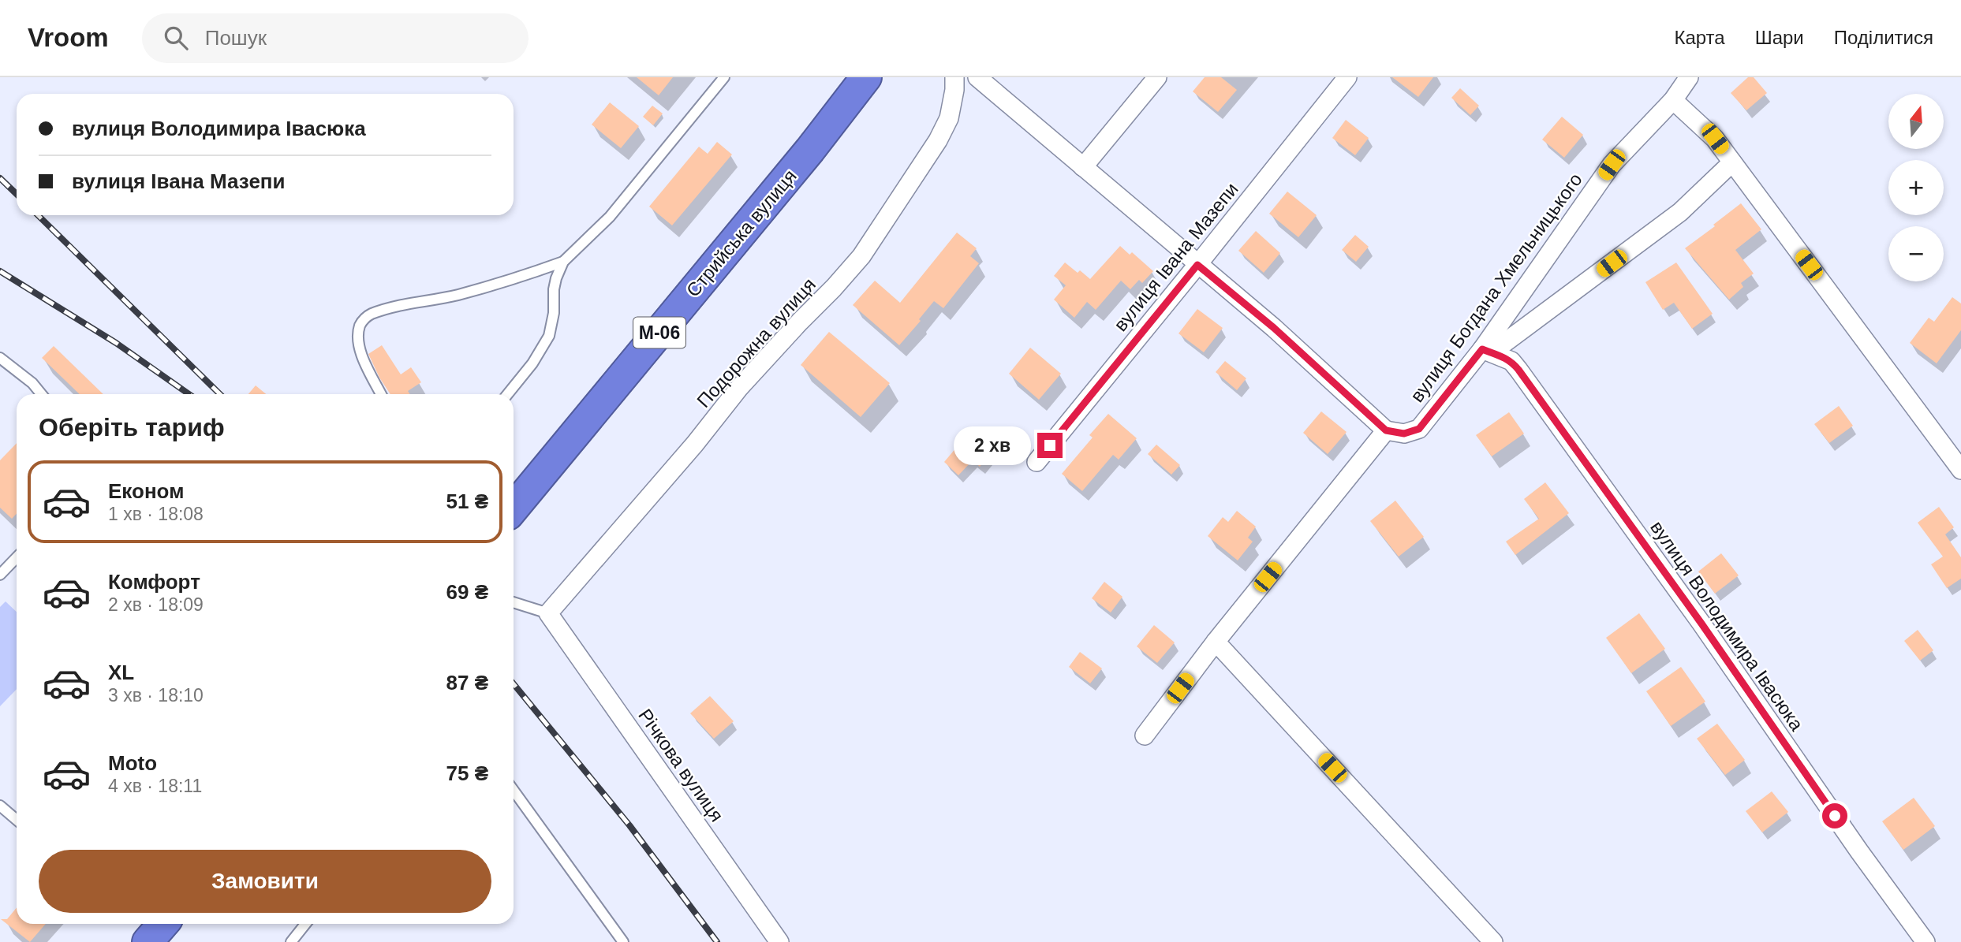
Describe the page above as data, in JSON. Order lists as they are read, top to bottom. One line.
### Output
{"streets":{"highway":["Стрийська вулиця","М-06"],"street":["вулиця Івана Мазепи","вулиця Богдана Хмельницького","Подорожна вулиця","вулиця Володимира Івасюка","Річкова вулиця"]},"crossings":[["вулиця Богдана Хмельницького","вулиця Володимира Івасюка"],["Подорожна вулиця","Річкова вулиця"]],"north":"top","page":{"header":"Vroom","search":"Пошук","nav":["Карта","Шари","Поділитися"],"map_buttons":["+","−"],"banner":["вулиця Володимира Івасюка","вулиця Івана Мазепи"],"heading":"Оберіть тариф","bubble":"2 хв","list":[{"name":"Економ","note":"1 хв · 18:08","value":"51 ₴"},{"name":"Комфорт","note":"2 хв · 18:09","value":"69 ₴"},{"name":"XL","note":"3 хв · 18:10","value":"87 ₴"},{"name":"Moto","note":"4 хв · 18:11","value":"75 ₴"}],"buttons":"Замовити"}}
